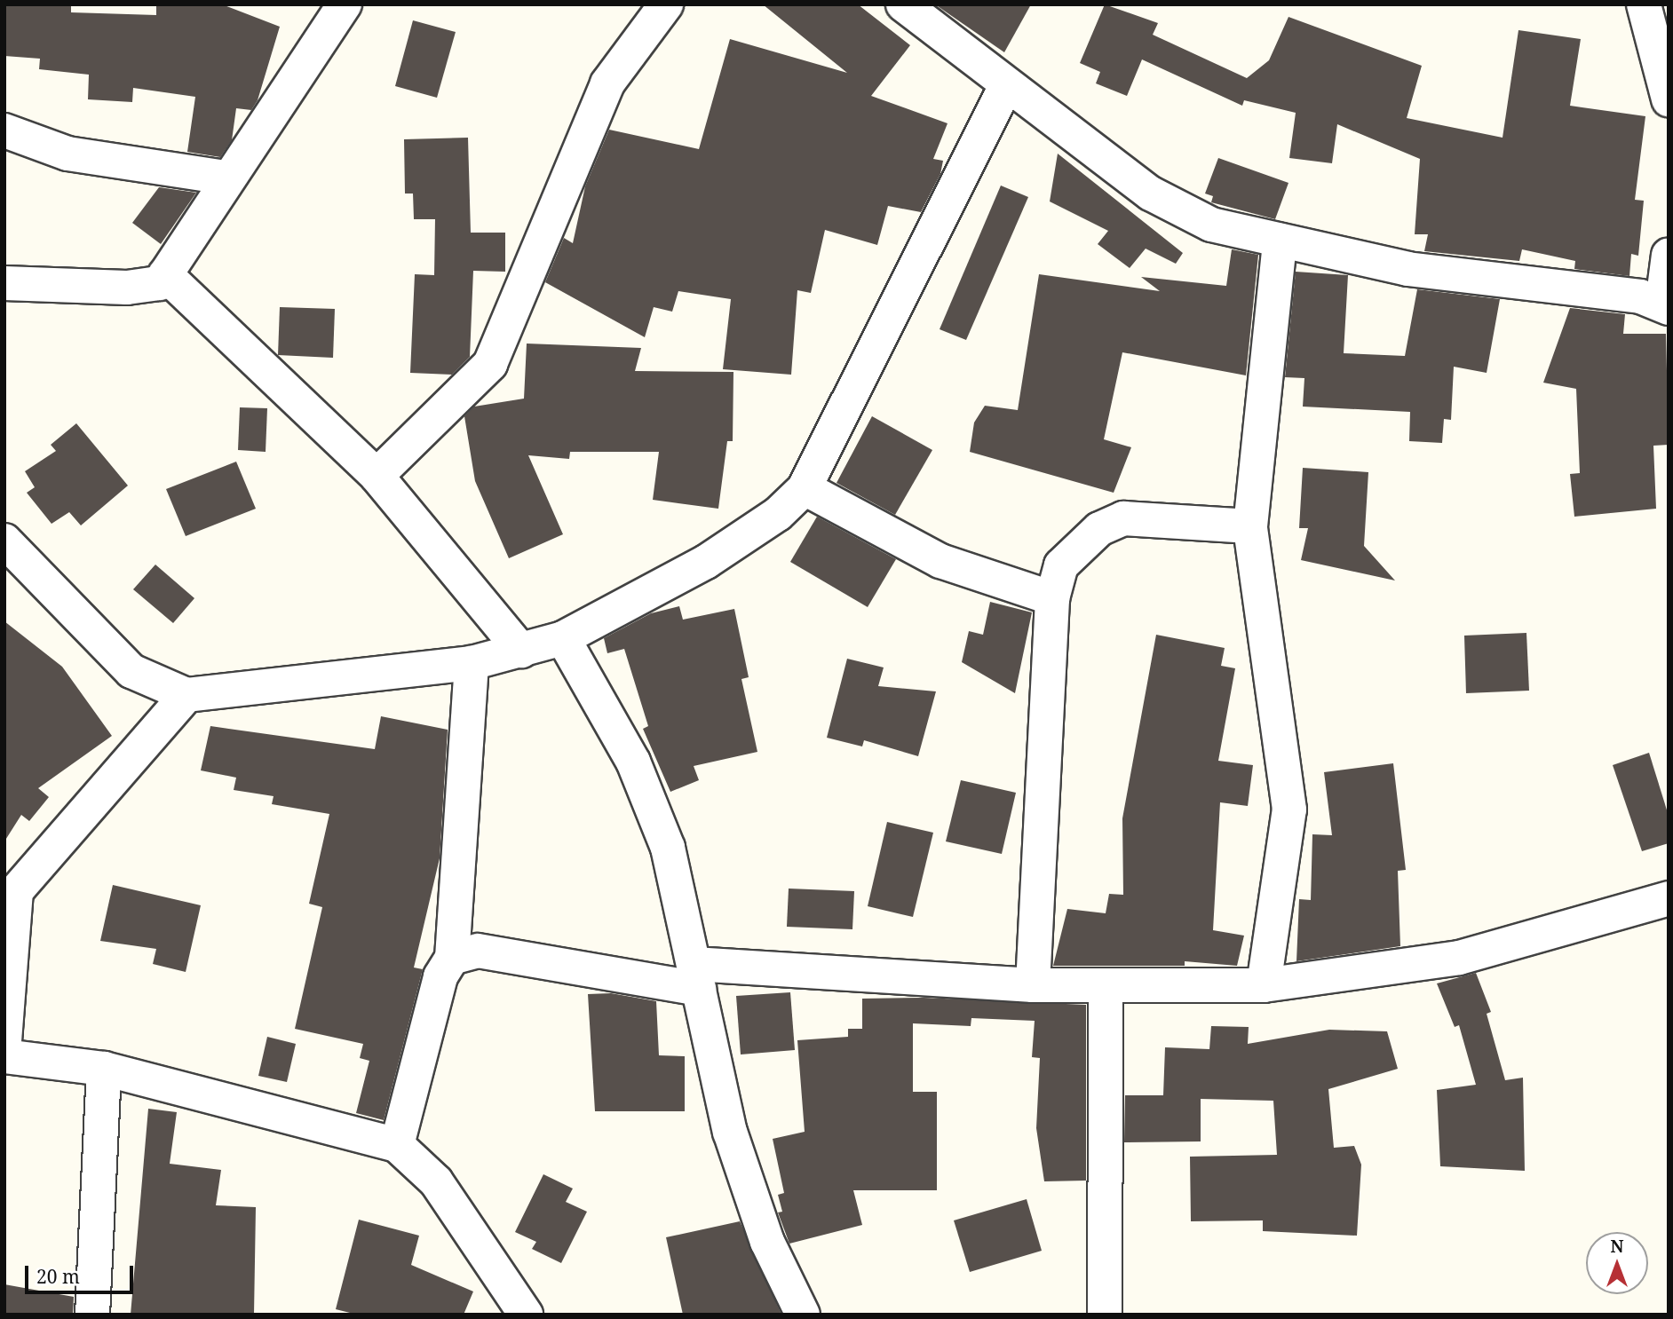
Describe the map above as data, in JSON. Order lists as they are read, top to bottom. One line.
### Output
{"scale_bar":"20 m","north":"top"}
